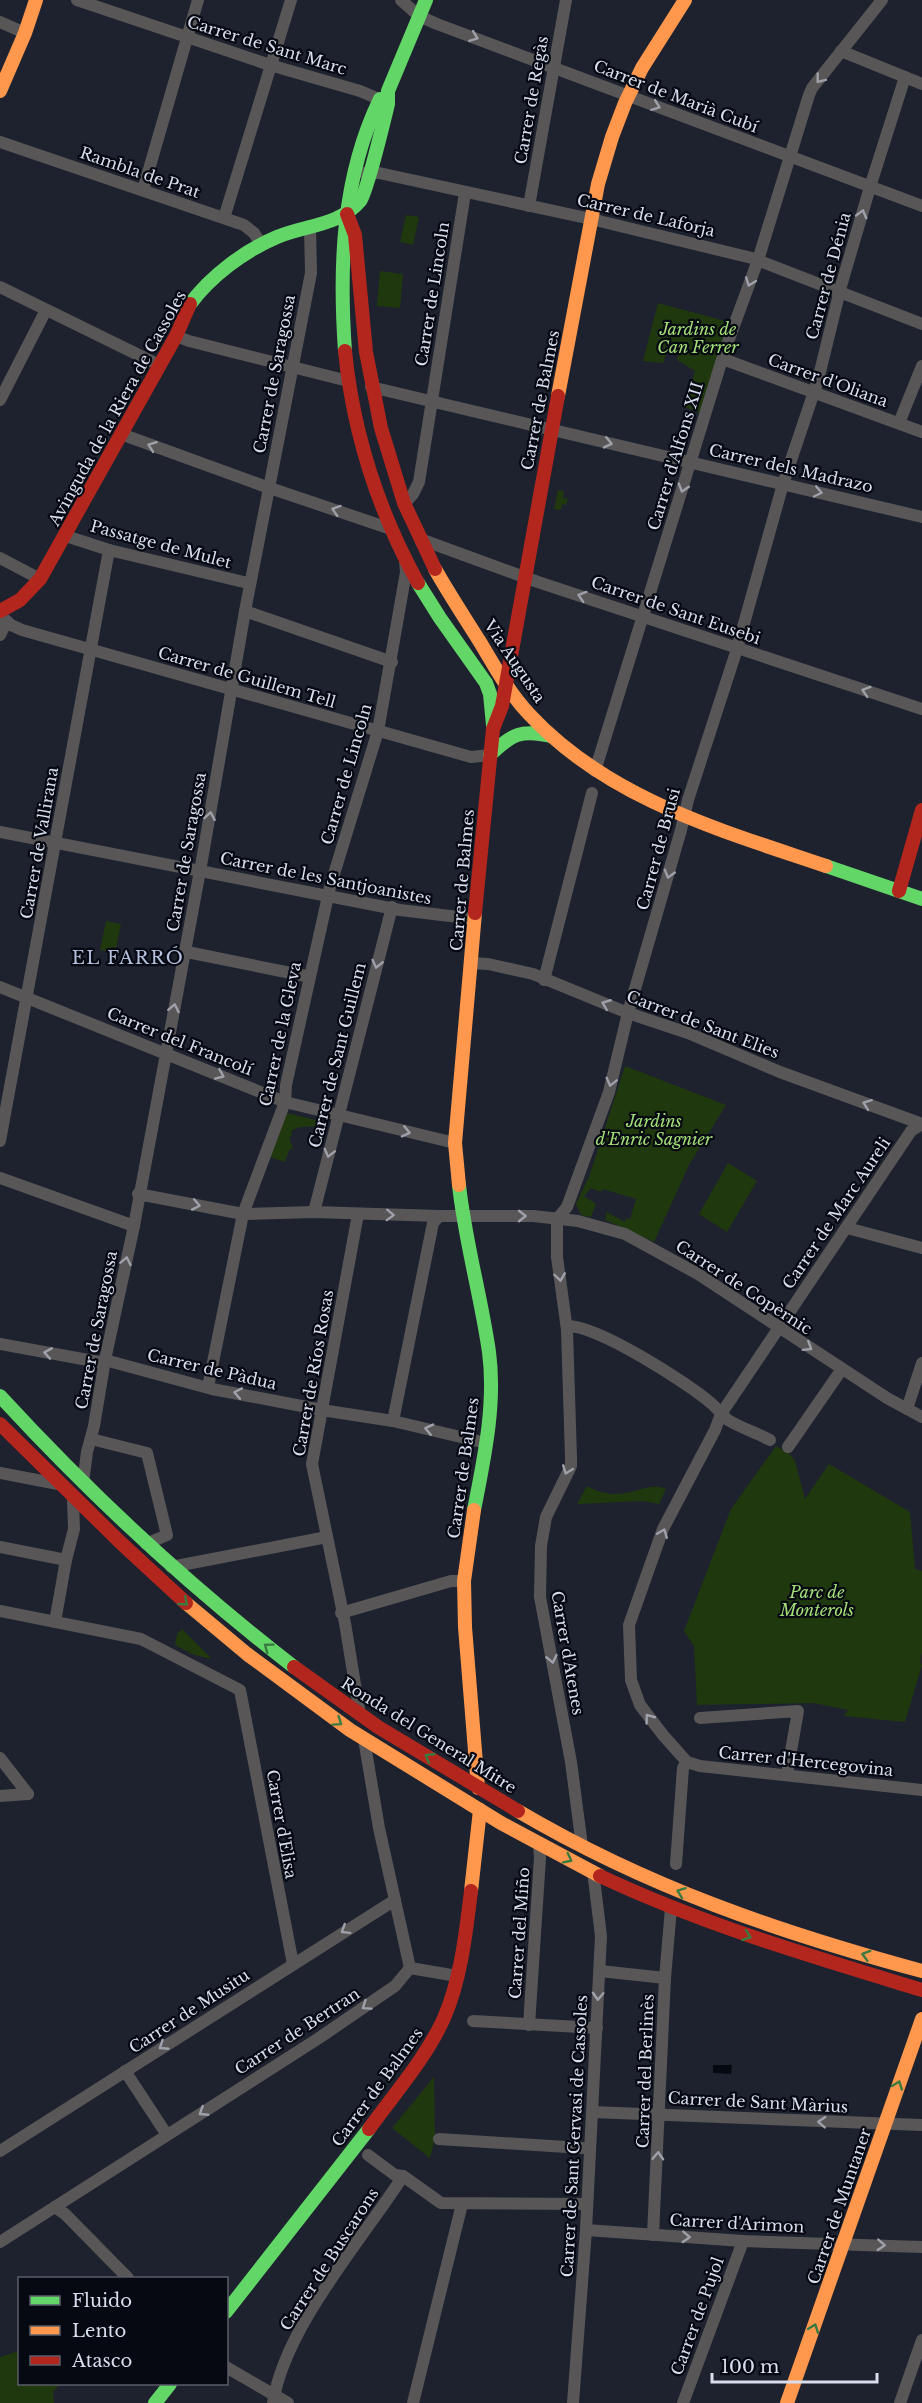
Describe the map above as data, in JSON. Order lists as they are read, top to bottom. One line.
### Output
{"streets":{"main road":["Carrer de Balmes","Avinguda de la Riera de Cassoles","Via Augusta","Ronda del General Mitre","Carrer de Muntaner"],"street":["Carrer de Sant Marc","Carrer de Marià Cubí","Carrer de Regàs","Rambla de Prat","Carrer de Laforja","Carrer de Dénia","Carrer de Lincoln","Carrer de Saragossa","Carrer d'Oliana","Carrer d'Alfons XII","Carrer dels Madrazo","Passatge de Mulet","Carrer de Sant Eusebi","Carrer de Guillem Tell","Carrer de Vallirana","Carrer de Brusi","Carrer de les Santjoanistes","Carrer de Sant Elies","Carrer de la Gleva","Carrer del Francolí","Carrer de Sant Guillem","Carrer de Marc Aureli","Carrer de Copèrnic","Carrer de Pàdua","Carrer de Ríos Rosas","Carrer d'Atenes","Carrer d'Hercegovina","Carrer d'Elisa","Carrer del Miño","Carrer de Musitu","Carrer de Bertran","Carrer del Berlinès","Carrer de Sant Màrius","Carrer de Sant Gervasi de Cassoles","Carrer d'Arimon","Carrer de Buscarons","Carrer de Pujol"]},"crossings":[["Carrer de Sant Marc","Via Augusta"],["Carrer de Marià Cubí","Carrer de Regàs"],["Carrer de Marià Cubí","Carrer de Dénia"],["Carrer de Marià Cubí","Carrer de Balmes"],["Carrer de Marià Cubí","Carrer d'Alfons XII"],["Carrer de Marià Cubí","Via Augusta"],["Carrer de Regàs","Carrer de Laforja"],["Rambla de Prat","Avinguda de la Riera de Cassoles"],["Carrer de Laforja","Carrer de Dénia"],["Carrer de Laforja","Carrer de Lincoln"],["Carrer de Laforja","Carrer de Balmes"],["Carrer de Laforja","Carrer d'Alfons XII"],["Carrer de Laforja","Via Augusta"],["Carrer de Dénia","Carrer d'Oliana"],["Carrer de Dénia","Carrer dels Madrazo"],["Carrer de Dénia","Carrer de Brusi"],["Carrer de Lincoln","Carrer dels Madrazo"],["Carrer de Lincoln","Via Augusta"],["Carrer de Lincoln","Carrer de Guillem Tell"],["Carrer de Lincoln","Carrer de les Santjoanistes"],["Carrer de Lincoln","Carrer de la Gleva"],["Carrer de Saragossa","Avinguda de la Riera de Cassoles"],["Carrer de Saragossa","Carrer de Guillem Tell"],["Carrer de Saragossa","Carrer de les Santjoanistes"],["Carrer de Saragossa","Carrer del Francolí"],["Carrer de Saragossa","Carrer de Copèrnic"],["Carrer de Saragossa","Carrer de Pàdua"],["Carrer de Saragossa","Ronda del General Mitre"],["Carrer d'Oliana","Carrer d'Alfons XII"],["Carrer de Balmes","Carrer dels Madrazo"],["Carrer de Balmes","Carrer de Sant Eusebi"],["Carrer de Balmes","Via Augusta"],["Carrer de Balmes","Carrer de Guillem Tell"],["Carrer de Balmes","Carrer de les Santjoanistes"],["Carrer de Balmes","Carrer de Sant Elies"],["Carrer de Balmes","Carrer del Francolí"],["Carrer de Balmes","Carrer de Copèrnic"],["Carrer de Balmes","Carrer de Pàdua"],["Carrer de Balmes","Ronda del General Mitre"],["Avinguda de la Riera de Cassoles","Passatge de Mulet"],["Avinguda de la Riera de Cassoles","Via Augusta"],["Avinguda de la Riera de Cassoles","Carrer de Guillem Tell"],["Carrer d'Alfons XII","Carrer dels Madrazo"],["Carrer d'Alfons XII","Carrer de Sant Eusebi"],["Carrer d'Alfons XII","Via Augusta"],["Carrer dels Madrazo","Via Augusta"],["Carrer dels Madrazo","Carrer de Brusi"],["Passatge de Mulet","Carrer de Vallirana"],["Carrer de Sant Eusebi","Via Augusta"],["Carrer de Sant Eusebi","Carrer de Brusi"],["Via Augusta","Carrer de Brusi"],["Carrer de Guillem Tell","Carrer de Vallirana"],["Carrer de Vallirana","Carrer de les Santjoanistes"],["Carrer de Vallirana","Carrer del Francolí"],["Carrer de Brusi","Carrer de Sant Elies"],["Carrer de Brusi","Carrer de Copèrnic"],["Carrer de Brusi","Carrer d'Atenes"],["Carrer de les Santjoanistes","Carrer de la Gleva"],["Carrer de les Santjoanistes","Carrer de Sant Guillem"],["Carrer de Sant Elies","Carrer de Marc Aureli"],["Carrer de la Gleva","Carrer del Francolí"],["Carrer de la Gleva","Carrer de Copèrnic"],["Carrer de la Gleva","Carrer de Pàdua"],["Carrer del Francolí","Carrer de Sant Guillem"],["Carrer de Sant Guillem","Carrer de Copèrnic"],["Carrer de Marc Aureli","Carrer de Copèrnic"],["Carrer de Marc Aureli","Carrer d'Hercegovina"],["Carrer de Copèrnic","Carrer de Ríos Rosas"],["Carrer de Copèrnic","Carrer d'Atenes"],["Carrer de Pàdua","Carrer de Ríos Rosas"],["Carrer de Ríos Rosas","Ronda del General Mitre"],["Carrer d'Atenes","Ronda del General Mitre"],["Carrer d'Elisa","Carrer de Musitu"],["Carrer del Berlinès","Carrer de Sant Màrius"],["Carrer del Berlinès","Carrer d'Arimon"],["Carrer de Sant Màrius","Carrer de Sant Gervasi de Cassoles"],["Carrer de Sant Màrius","Carrer de Muntaner"],["Carrer de Sant Gervasi de Cassoles","Carrer d'Arimon"],["Carrer de Muntaner","Carrer d'Arimon"],["Carrer d'Arimon","Carrer de Pujol"]],"one_way":["Carrer de Marià Cubí","Carrer de Saragossa","Carrer d'Alfons XII","Carrer dels Madrazo","Carrer de Sant Eusebi","Carrer de Sant Elies","Carrer del Francolí","Carrer de Sant Guillem","Carrer de Marc Aureli","Carrer de Copèrnic","Carrer de Pàdua","Carrer d'Atenes","Carrer de Musitu","Carrer de Bertran","Carrer del Berlinès","Carrer de Sant Màrius","Carrer de Muntaner","Carrer d'Arimon"],"districts":["EL FARRÓ"],"parks":["Jardins de Can Ferrer","Jardins d'Enric Sagnier","Parc de Monterols"],"legend":["Fluido","Lento","Atasco"],"scale_bar":"100 m"}
